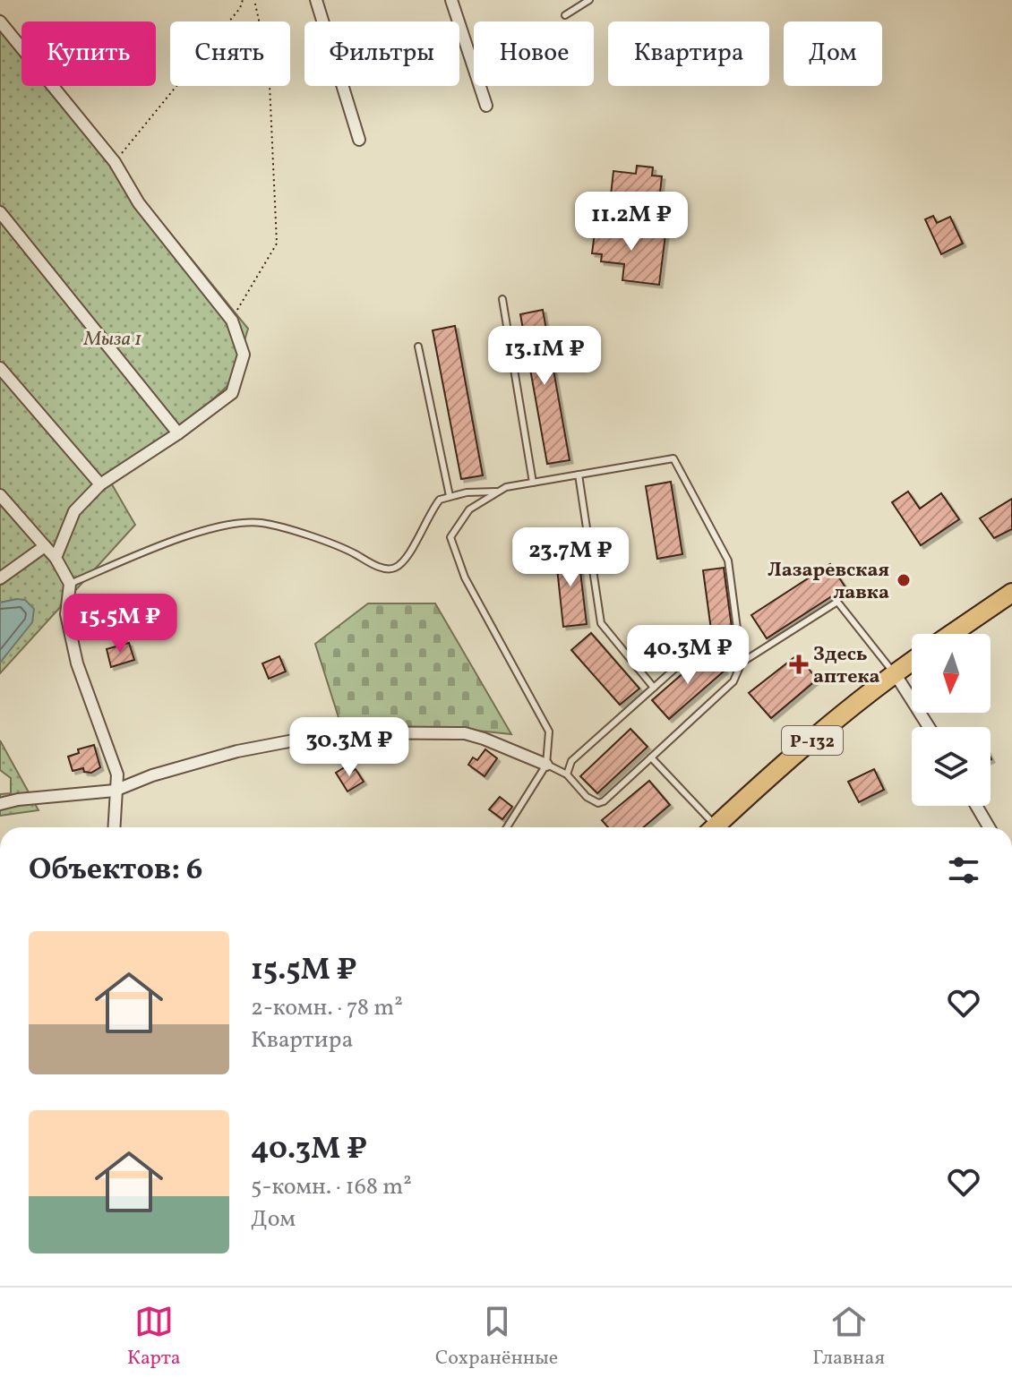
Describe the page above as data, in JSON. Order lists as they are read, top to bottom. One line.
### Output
{"streets":{"main road":["Р-132"]},"parks":["Мыза 1"],"places":{"other":["Лазаревская лавка"],"health":["Здесь аптека"]},"north":"bottom","page":{"chip":["Купить","Снять","Фильтры","Новое","Квартира","Дом"],"price":["11.2M ₽","13.1M ₽","23.7M ₽","15.5M ₽","40.3M ₽","30.3M ₽"],"heading":"Объектов: 6","list":[{"name":"15.5M ₽","note":"2-комн. · 78 m² · Квартира"},{"name":"40.3M ₽","note":"5-комн. · 168 m² · Дом"}],"tabs":["Карта","Сохранённые","Главная"]}}
